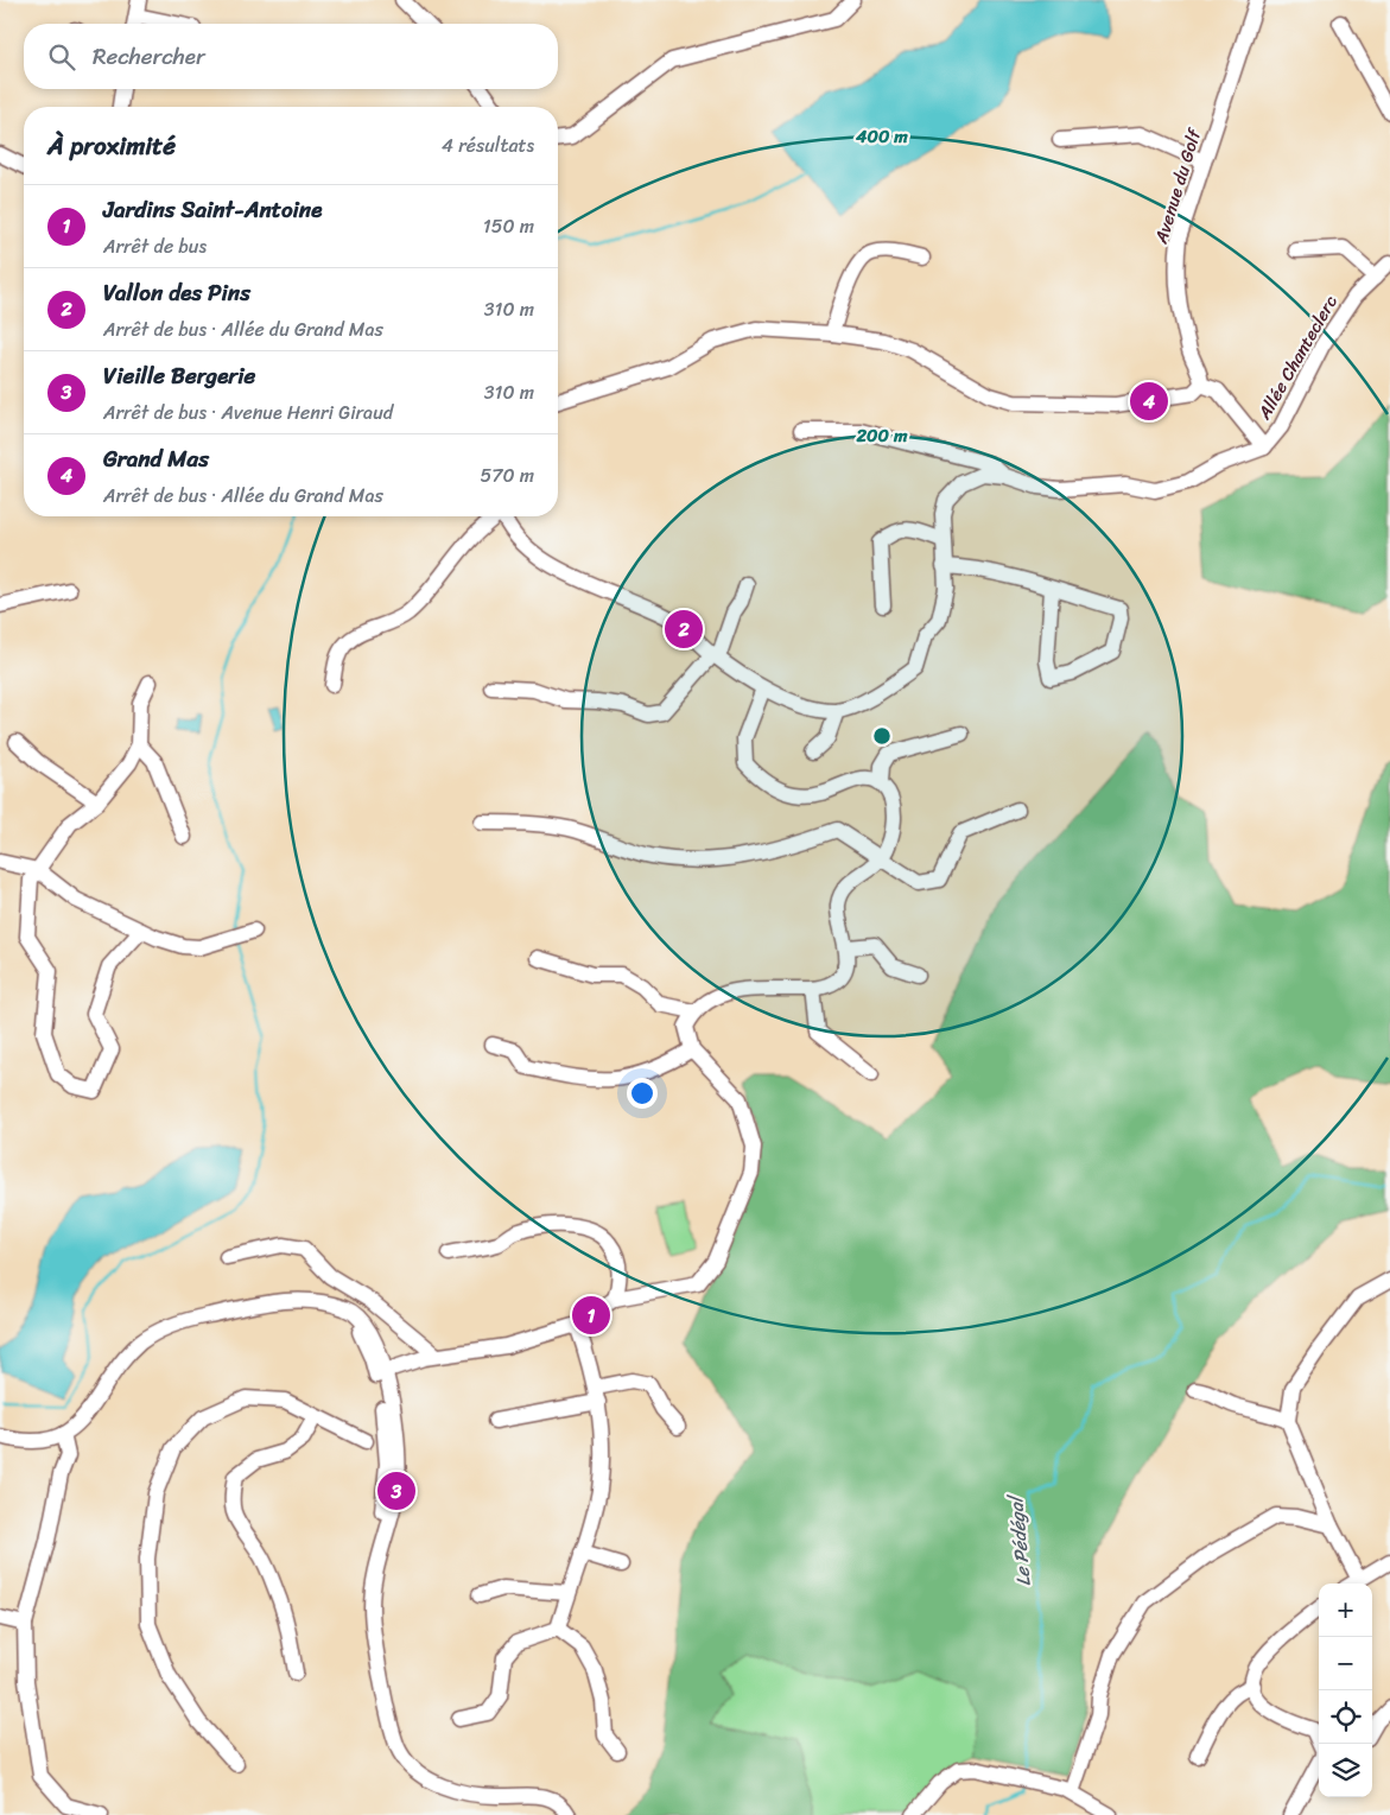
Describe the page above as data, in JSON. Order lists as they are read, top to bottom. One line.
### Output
{"streets":{"street":["Avenue du Golf","Allée Chanteclerc"]},"water":["Le Pédégal"],"page":{"search":"Rechercher","heading":["À proximité","4 résultats"],"list":[{"mark":"1","name":"Jardins Saint-Antoine","note":"Arrêt de bus","value":"150 m"},{"mark":"2","name":"Vallon des Pins","note":"Arrêt de bus · Allée du Grand Mas","value":"310 m"},{"mark":"3","name":"Vieille Bergerie","note":"Arrêt de bus · Avenue Henri Giraud","value":"310 m"},{"mark":"4","name":"Grand Mas","note":"Arrêt de bus · Allée du Grand Mas","value":"570 m"}],"pins":["4","2","1","3"],"map_buttons":["+","−"]},"rings":["400 m","200 m"]}
